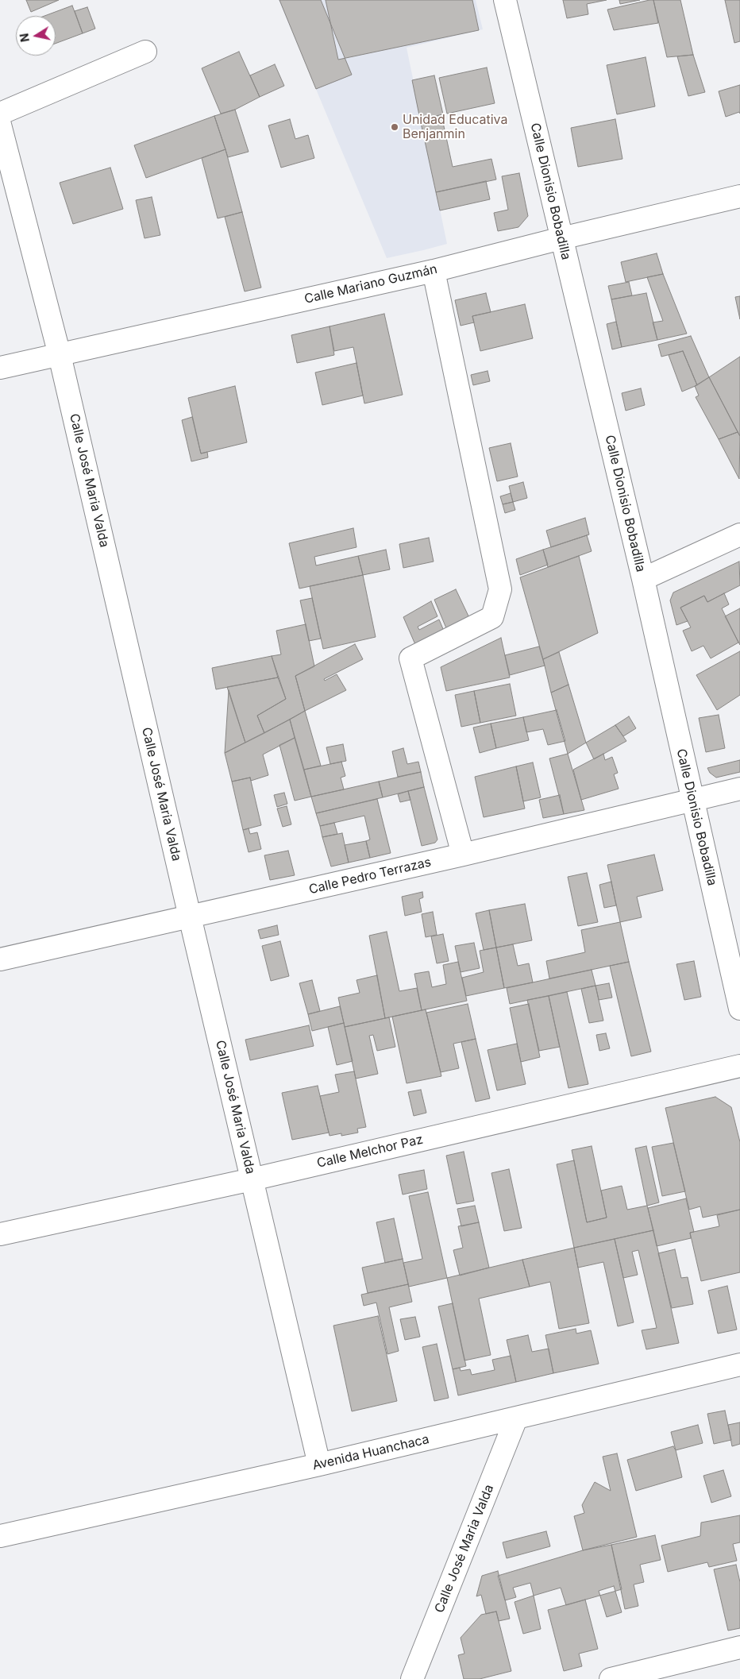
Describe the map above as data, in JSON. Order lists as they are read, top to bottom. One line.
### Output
{"streets":{"street":["Calle Dionisio Bobadilla","Calle Mariano Guzmán","Calle José Maria Valda","Calle Pedro Terrazas","Calle Melchor Paz","Avenida Huanchaca"]},"crossings":[["Calle Dionisio Bobadilla","Calle Mariano Guzmán"],["Calle Dionisio Bobadilla","Calle Pedro Terrazas"],["Calle Mariano Guzmán","Calle José Maria Valda"],["Calle José Maria Valda","Calle Pedro Terrazas"],["Calle José Maria Valda","Calle Melchor Paz"],["Calle José Maria Valda","Avenida Huanchaca"]],"places":["Unidad Educativa Benjanmin"],"north":"left"}
